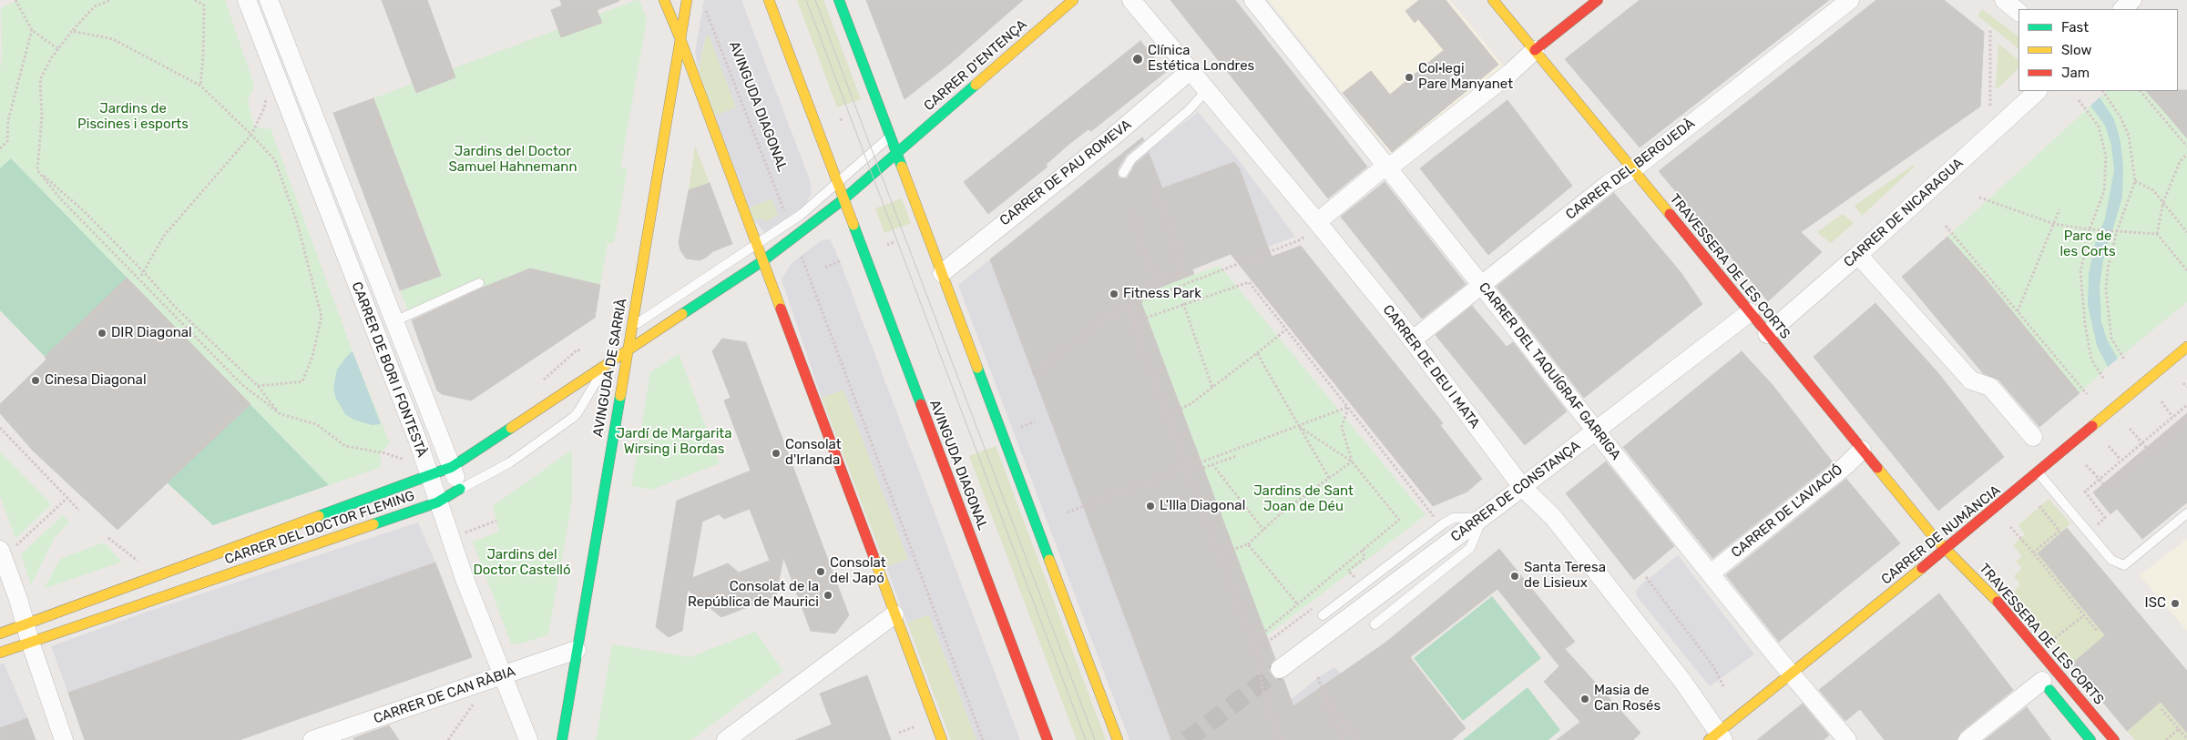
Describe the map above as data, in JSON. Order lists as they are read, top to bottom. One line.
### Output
{"streets":{"main road":["CARRER D'ENTENÇA","AVINGUDA DIAGONAL","TRAVESSERA DE LES CORTS","AVINGUDA DE SARRIÀ","CARRER DEL DOCTOR FLEMING","CARRER DE NUMÀNCIA"],"street":["CARRER DEL BERGUEDÀ","CARRER DE PAU ROMEVA","CARRER DE NICARAGUA","CARRER DE DEU I MATA","CARRER DE BORI I FONTESTÀ","CARRER DEL TAQUÍGRAF GARRIGA","CARRER DE CONSTANÇA","CARRER DE L'AVIACIÓ","CARRER DE CAN RÀBIA"]},"crossings":[["CARRER DEL BERGUEDÀ","TRAVESSERA DE LES CORTS"],["CARRER DEL BERGUEDÀ","CARRER DE DEU I MATA"],["CARRER DEL BERGUEDÀ","CARRER DEL TAQUÍGRAF GARRIGA"],["CARRER DE PAU ROMEVA","CARRER DE DEU I MATA"],["CARRER DE NICARAGUA","TRAVESSERA DE LES CORTS"],["TRAVESSERA DE LES CORTS","CARRER DE CONSTANÇA"],["TRAVESSERA DE LES CORTS","CARRER DE L'AVIACIÓ"],["TRAVESSERA DE LES CORTS","CARRER DE NUMÀNCIA"],["CARRER DE DEU I MATA","CARRER DE CONSTANÇA"],["CARRER DE DEU I MATA","CARRER DE NUMÀNCIA"],["AVINGUDA DE SARRIÀ","CARRER DEL DOCTOR FLEMING"],["AVINGUDA DE SARRIÀ","CARRER DE CAN RÀBIA"],["CARRER DE BORI I FONTESTÀ","CARRER DEL DOCTOR FLEMING"],["CARRER DE BORI I FONTESTÀ","CARRER DE CAN RÀBIA"],["CARRER DEL TAQUÍGRAF GARRIGA","CARRER DE CONSTANÇA"],["CARRER DEL TAQUÍGRAF GARRIGA","CARRER DE L'AVIACIÓ"],["CARRER DEL TAQUÍGRAF GARRIGA","CARRER DE NUMÀNCIA"]],"parks":["Jardins de Piscines i esports","Jardins del Doctor Samuel Hahnemann","Parc de les Corts","Jardí de Margarita Wirsing i Bordas","Jardins de Sant Joan de Déu","Jardins del Doctor Castelló"],"places":["Clínica Estética Londres","Col·legi Pare Manyanet","Fitness Park","DIR Diagonal","Cinesa Diagonal","Consolat d'Irlanda","L'Illa Diagonal","Consolat del Japó","Santa Teresa de Lisieux","Consolat de la República de Maurici","ISC","Masia de Can Rosés"],"legend":["Fast","Slow","Jam"]}
